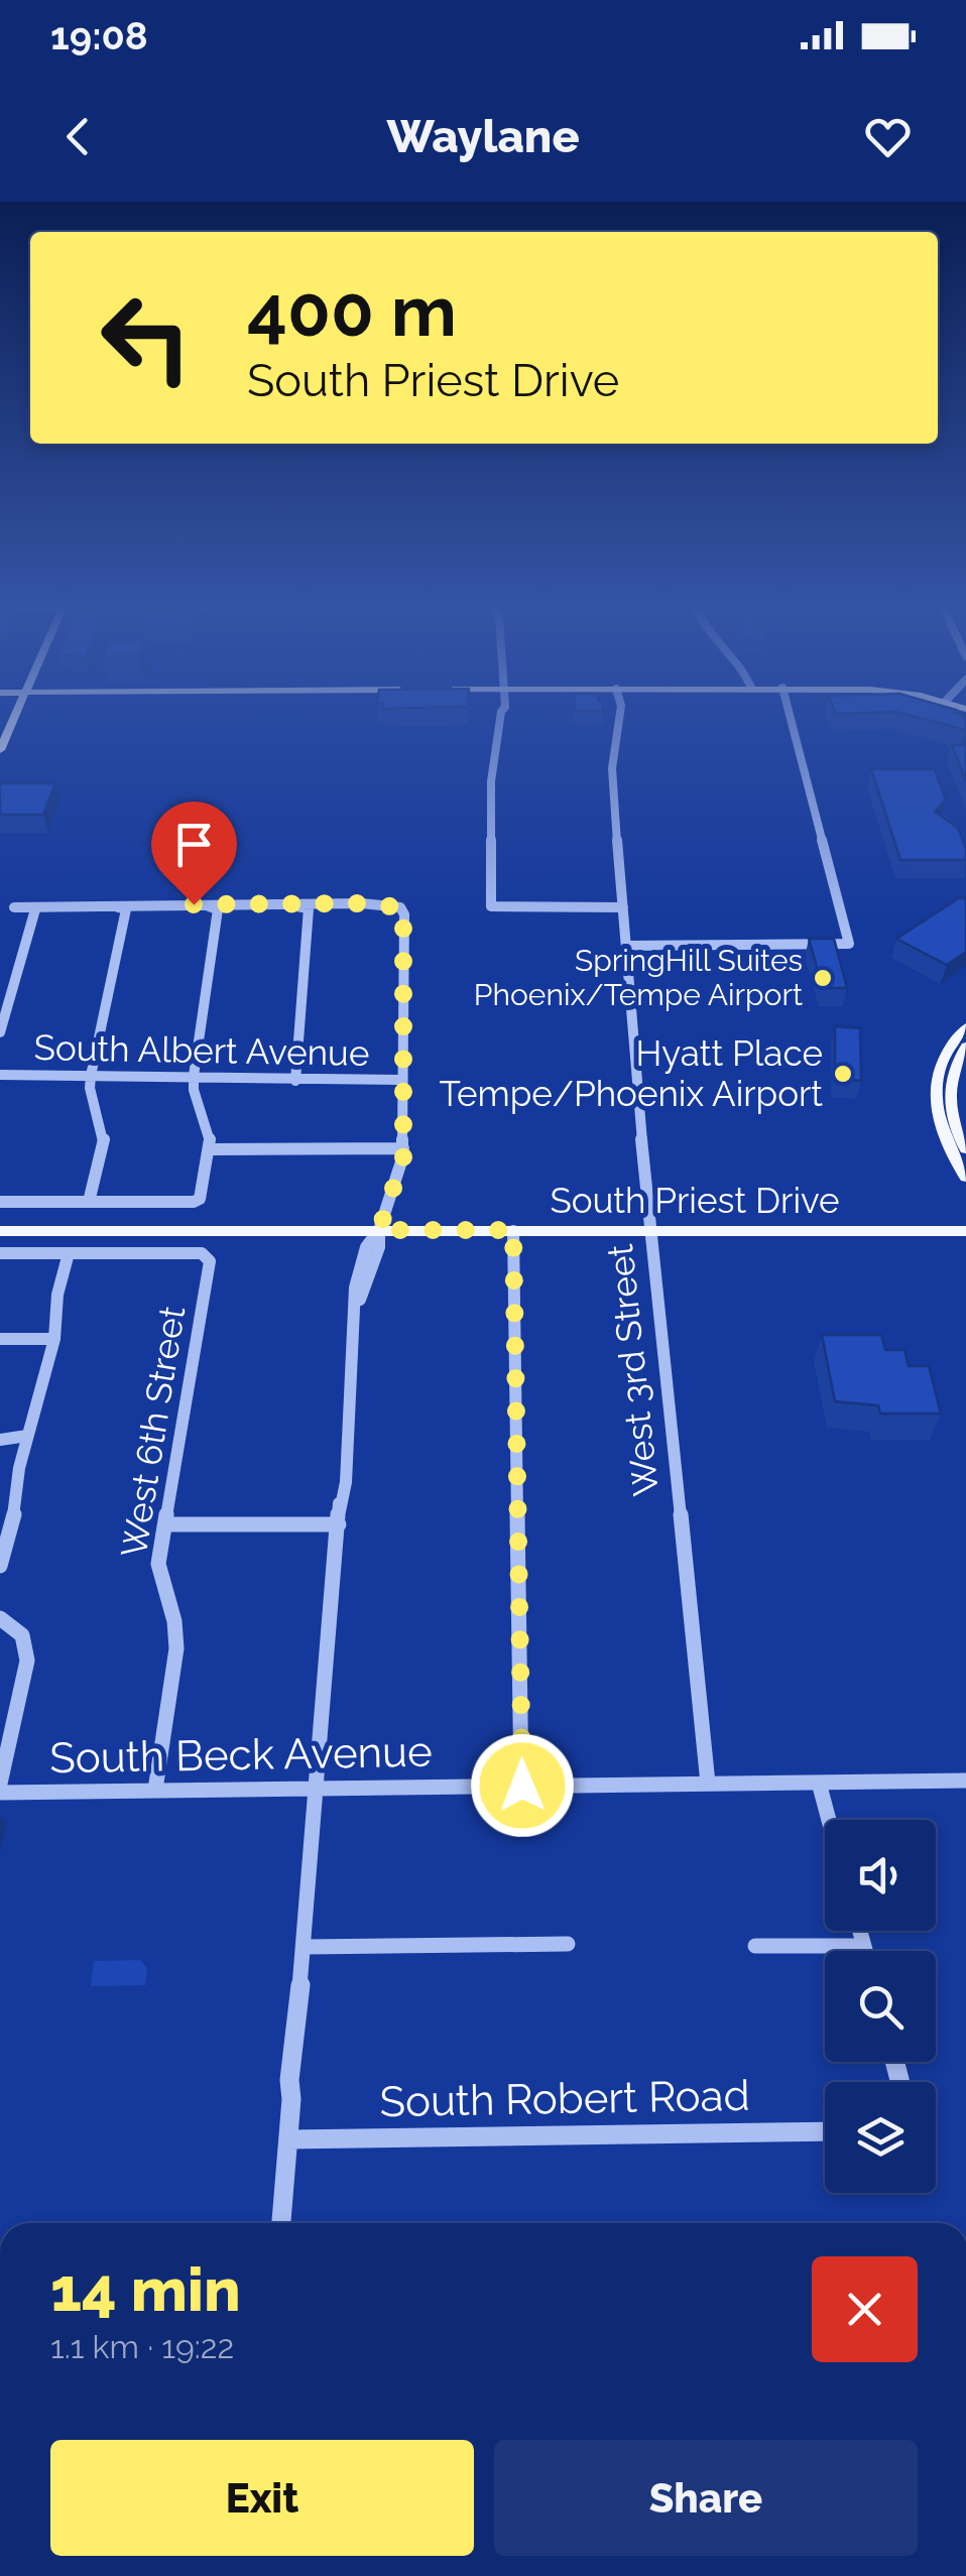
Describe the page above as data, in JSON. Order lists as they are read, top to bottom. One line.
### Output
{"streets":{"main road":["South Priest Drive"],"street":["South Albert Avenue","West 3rd Street","West 6th Street","South Beck Avenue","South Robert Road"]},"crossings":[["South Priest Drive","West 3rd Street"],["West 3rd Street","South Beck Avenue"],["West 6th Street","South Beck Avenue"]],"places":["SpringHill Suites Phoenix/Tempe Airport","Hyatt Place Tempe/Phoenix Airport"],"page":{"status":"19:08","header":"Waylane","turn":["400 m","South Priest Drive"],"heading":["14 min","1.1 km · 19:22"],"buttons":["Exit","Share"]}}
